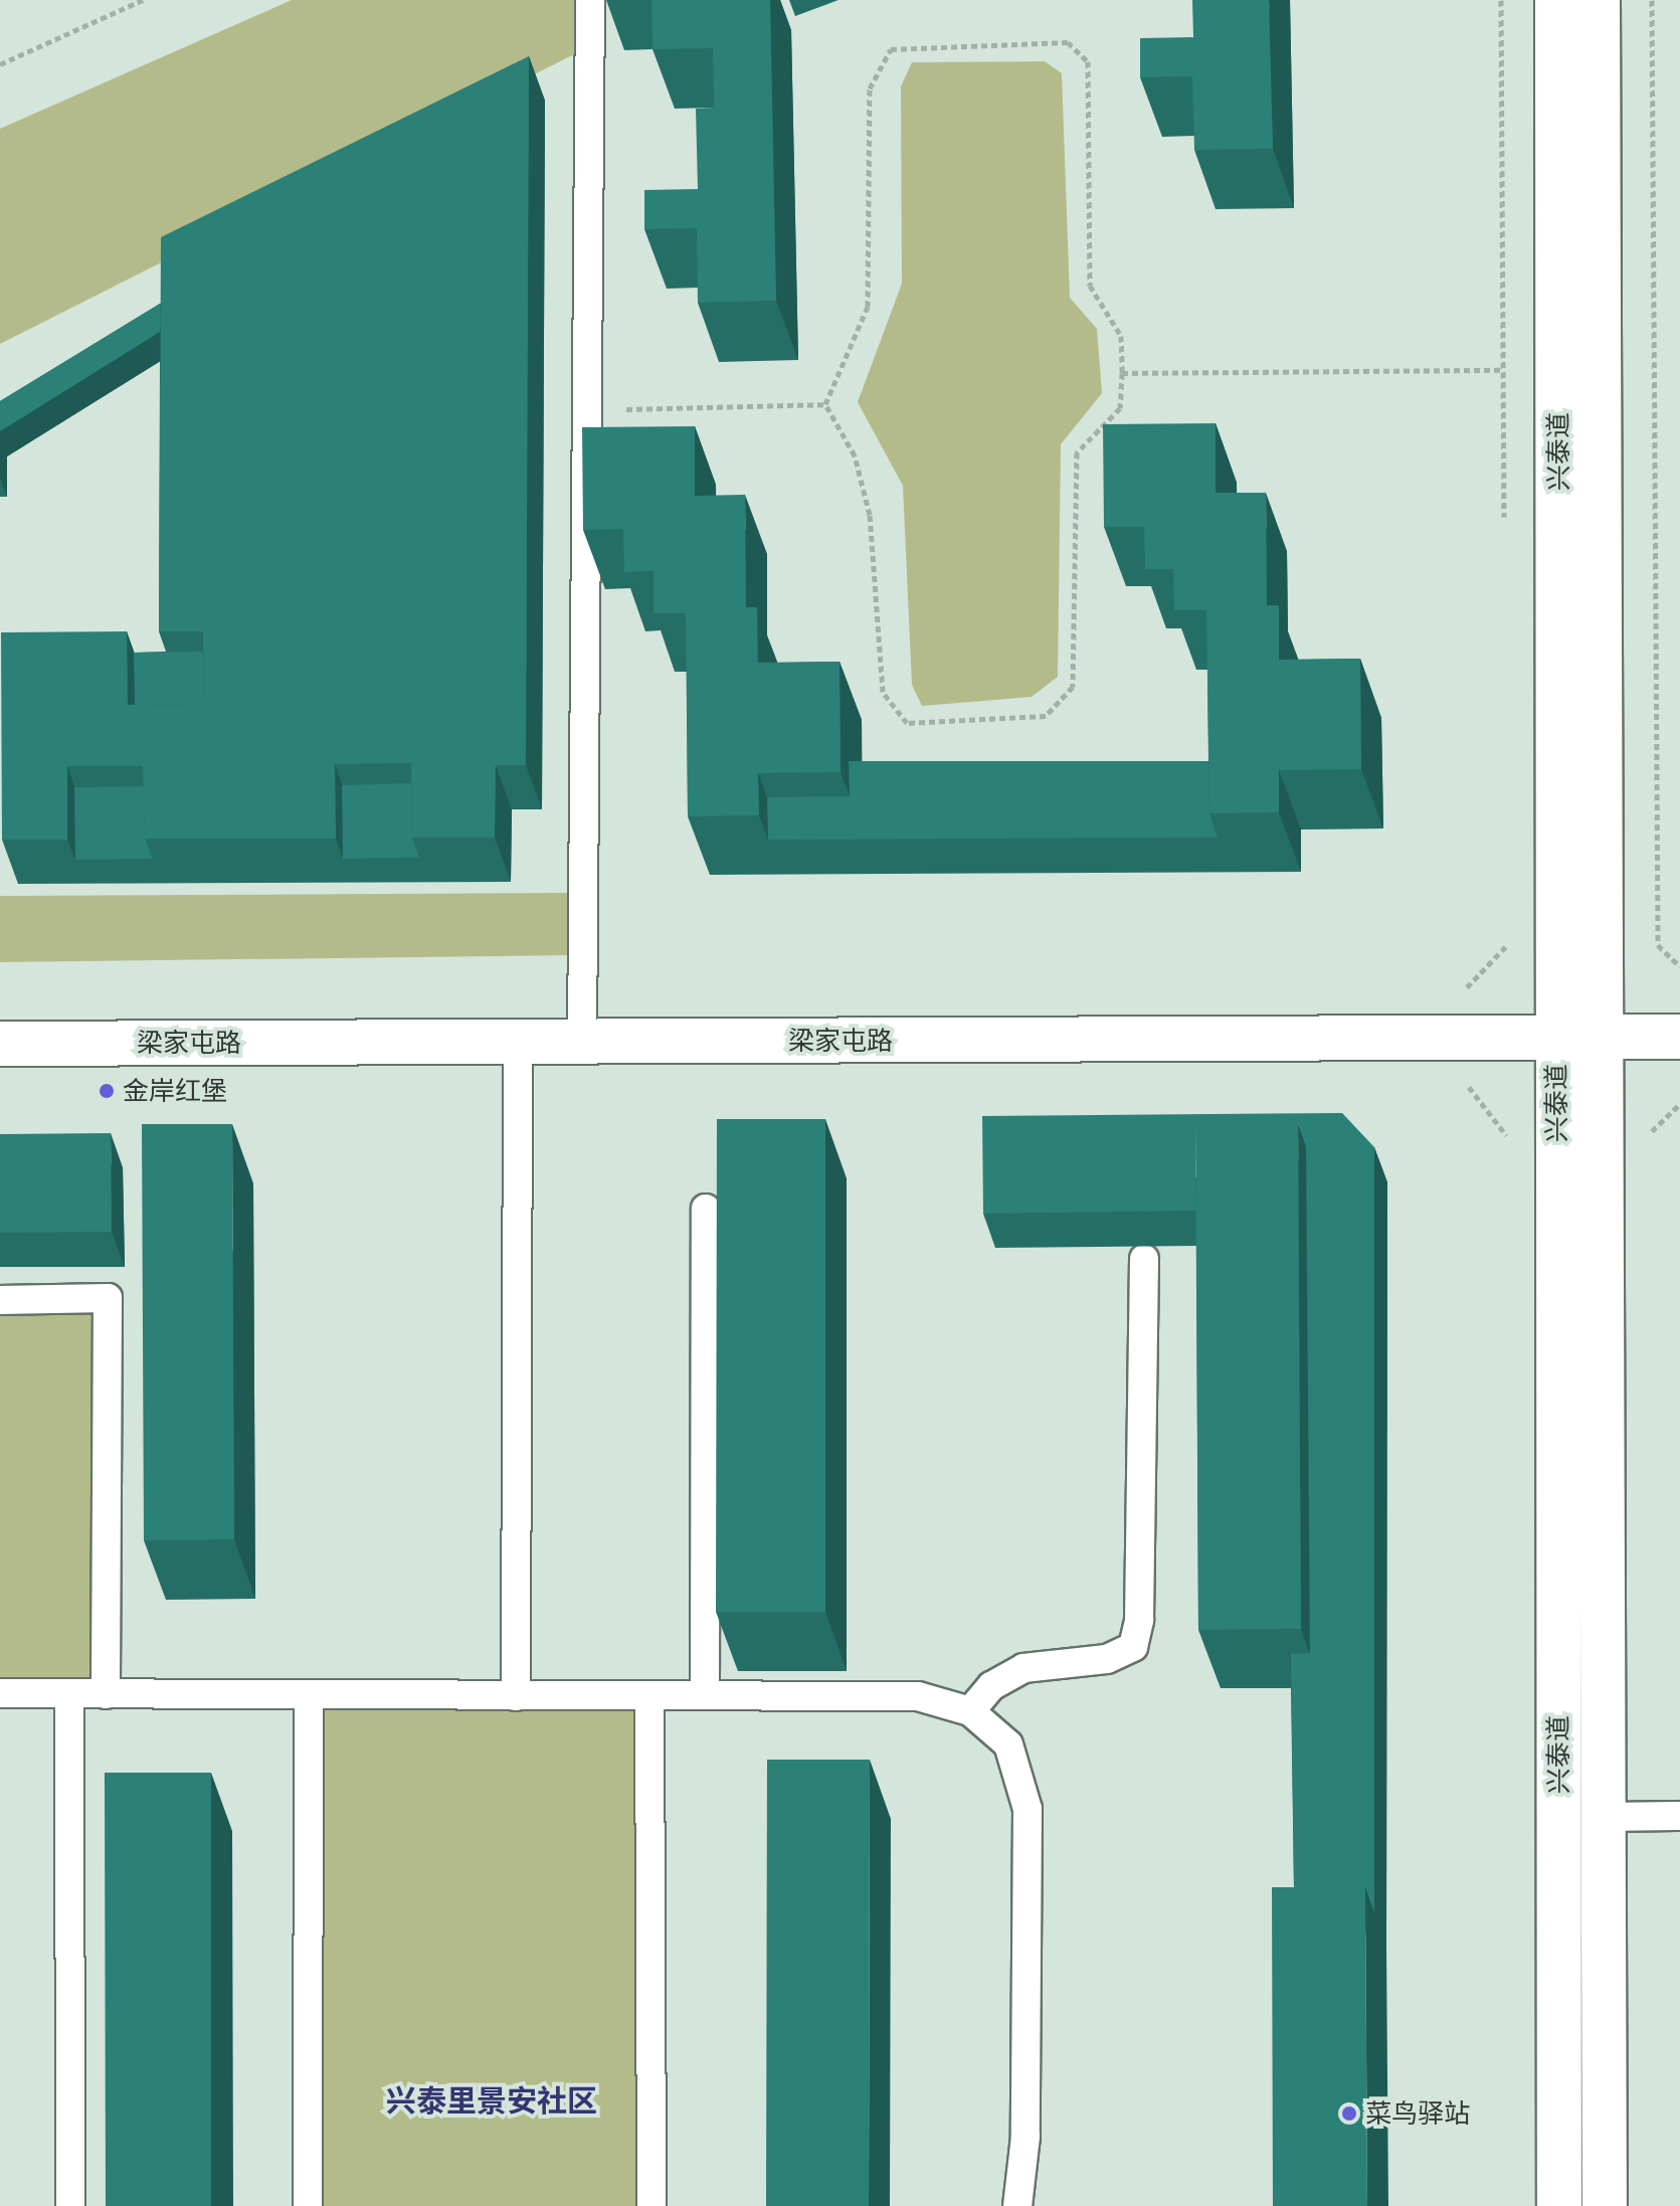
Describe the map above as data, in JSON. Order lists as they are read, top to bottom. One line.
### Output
{"streets":{"street":["兴泰道","梁家屯路"]},"crossings":[["兴泰道","梁家屯路"]],"districts":["兴泰里景安社区"],"places":["金岸红堡","菜鸟驿站"]}
